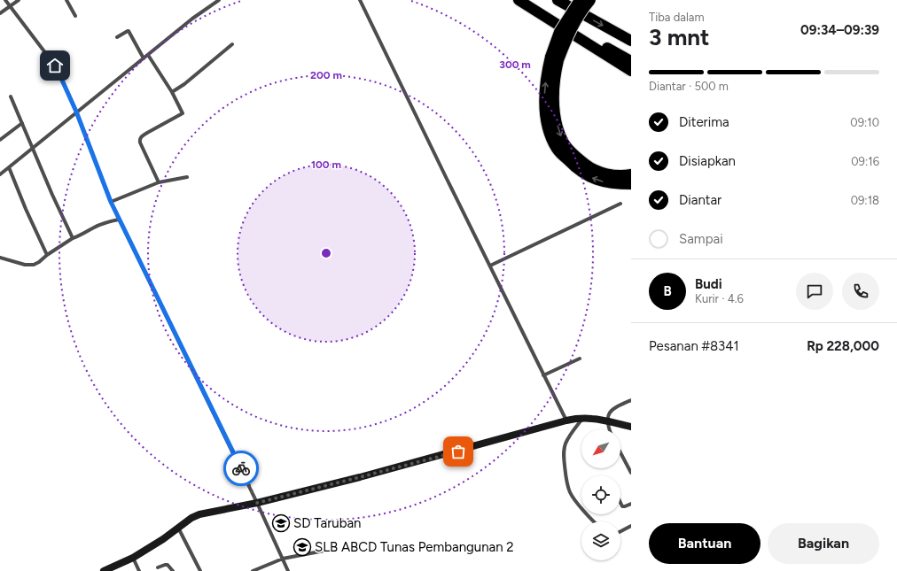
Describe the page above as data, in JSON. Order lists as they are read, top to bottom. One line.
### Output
{"places":{"school or university":["SD Taruban","SLB ABCD Tunas Pembangunan 2"]},"north":"bottom left","page":{"heading":["3 mnt","Tiba dalam","09:34–09:39"],"panel":["Budi","Kurir · 4.6","Pesanan #8341","Rp 228,000"],"bar":"Diantar · 500 m","list":[["Diterima","09:10"],["Disiapkan","09:16"],["Diantar","09:18"],"Sampai"],"round":"B","buttons":["Bantuan","Bagikan"]},"rings":["300 m","200 m","100 m"]}
